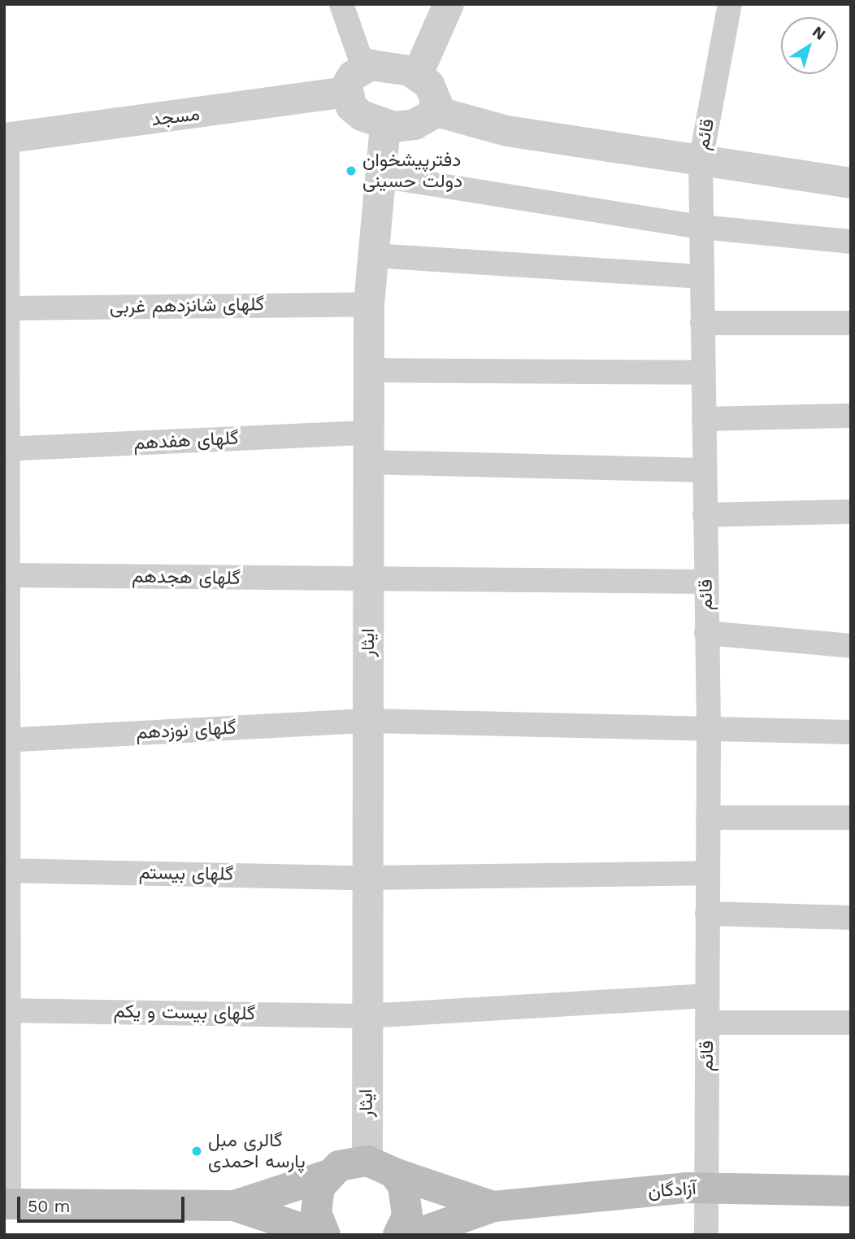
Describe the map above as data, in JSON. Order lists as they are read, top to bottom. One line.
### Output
{"streets":{"main road":["آزادگان"],"street":["مسجد","قائم","گلهای شانزدهم غربی","گلهای هفدهم","گلهای هجدهم","ایثار","گلهای نوزدهم","گلهای بیستم","گلهای بیست و یکم"]},"crossings":[["مسجد","ایثار"],["قائم","گلهای هفدهم"],["قائم","گلهای هجدهم"],["قائم","گلهای نوزدهم"],["قائم","گلهای بیستم"],["قائم","گلهای بیست و یکم"],["قائم","آزادگان"],["گلهای شانزدهم غربی","ایثار"],["گلهای هفدهم","ایثار"],["گلهای هجدهم","ایثار"],["ایثار","گلهای نوزدهم"],["ایثار","گلهای بیستم"],["ایثار","گلهای بیست و یکم"]],"places":["دفترپیشخوان دولت حسینی","گالری مبل پارسه احمدی"],"scale_bar":"50 m","north":"top right"}
